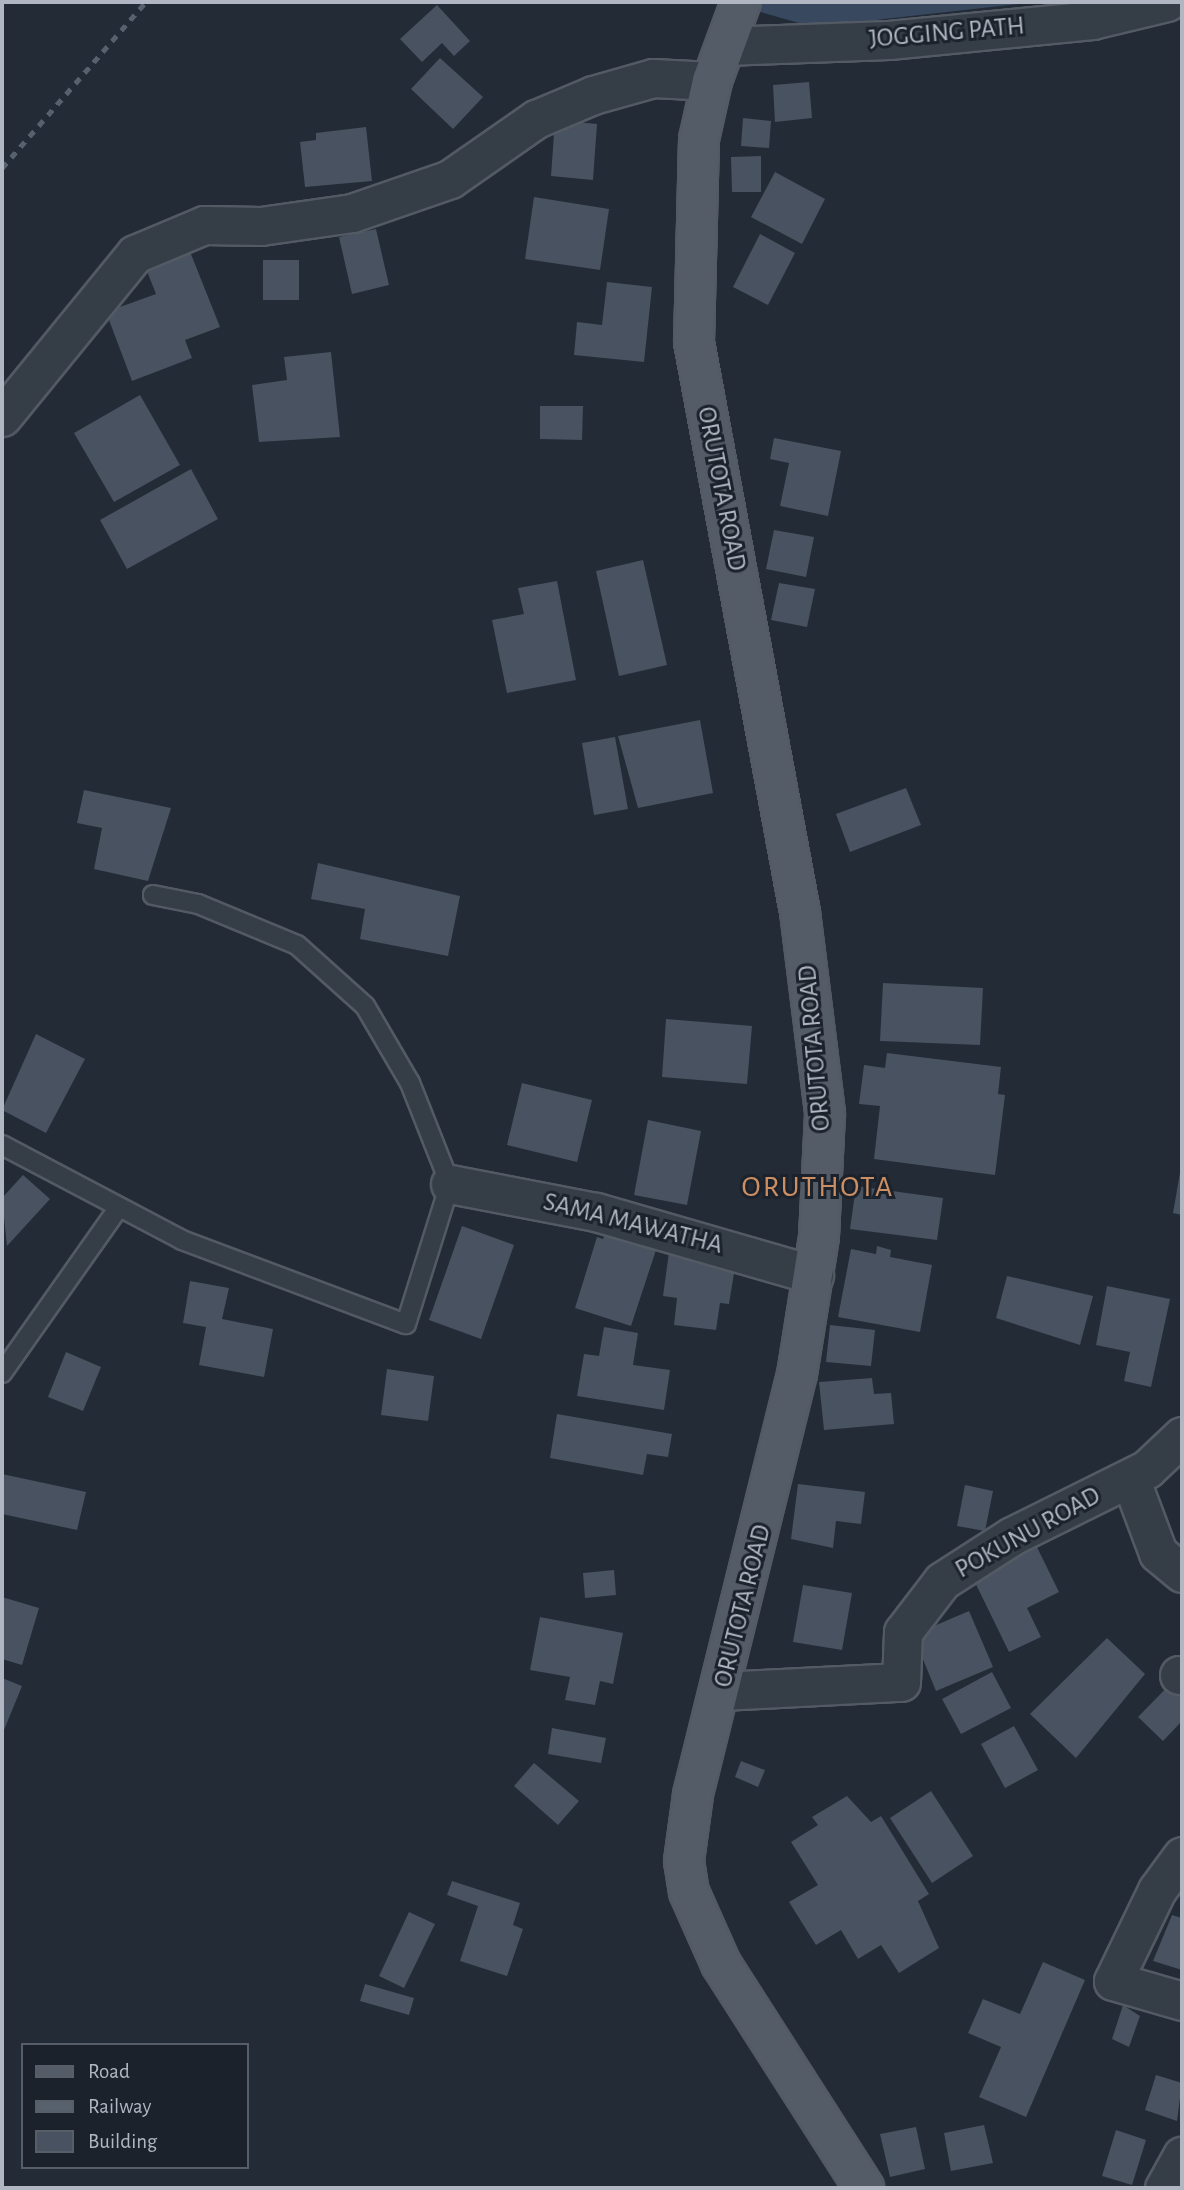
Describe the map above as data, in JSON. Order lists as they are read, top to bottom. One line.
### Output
{"streets":{"main road":["ORUTOTA ROAD"],"street":["JOGGING PATH","SAMA MAWATHA","POKUNU ROAD"]},"crossings":[["JOGGING PATH","ORUTOTA ROAD"],["ORUTOTA ROAD","SAMA MAWATHA"],["ORUTOTA ROAD","POKUNU ROAD"]],"districts":["ORUTHOTA"],"legend":["Road","Railway","Building"]}
